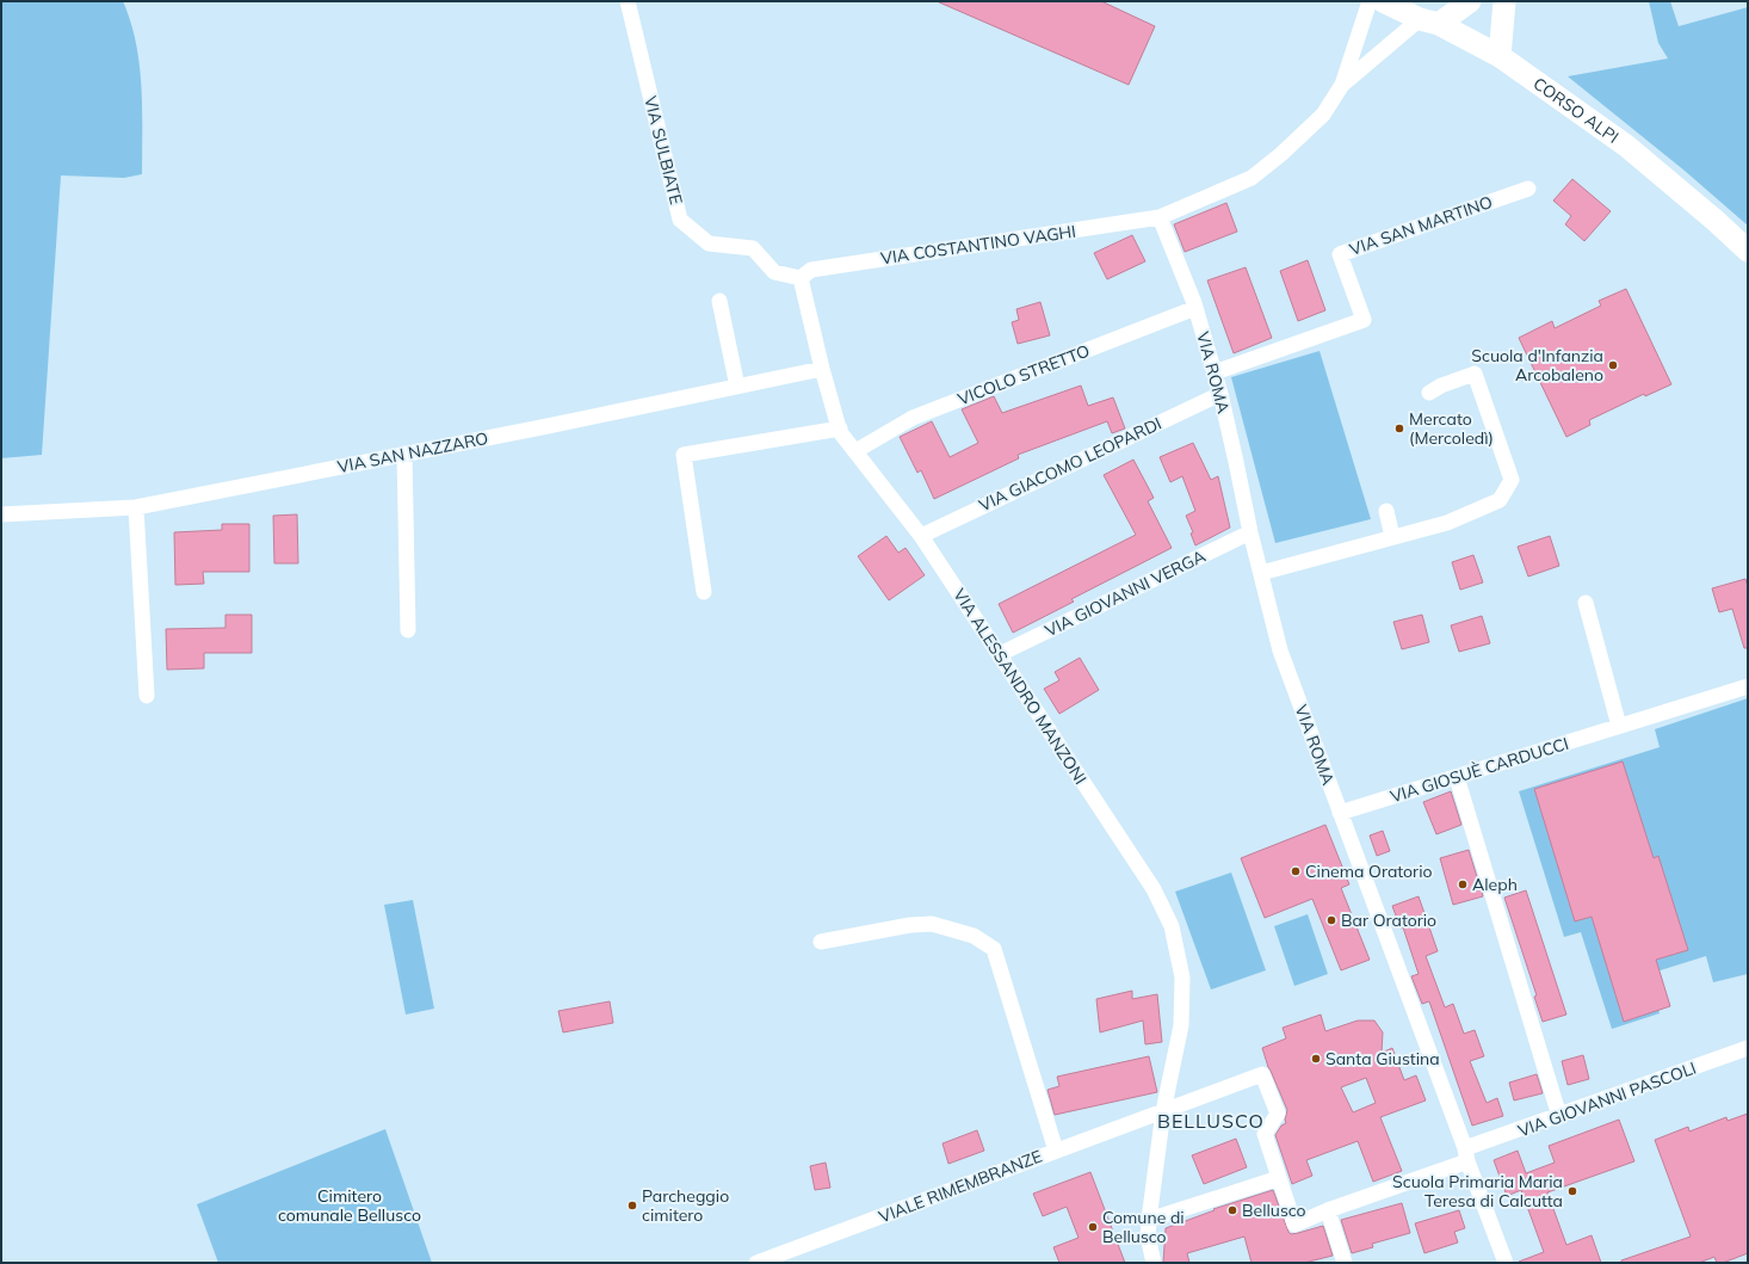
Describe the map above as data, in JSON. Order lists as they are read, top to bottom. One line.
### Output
{"streets":{"main road":["CORSO ALPI"],"street":["VIA SULBIATE","VIA SAN MARTINO","VIA COSTANTINO VAGHI","VIA ROMA","VICOLO STRETTO","VIA SAN NAZZARO","VIA GIACOMO LEOPARDI","VIA GIOVANNI VERGA","VIA ALESSANDRO MANZONI","VIA GIOSUÈ CARDUCCI","VIA GIOVANNI PASCOLI","VIALE RIMEMBRANZE"]},"crossings":[["VIA SULBIATE","VIA COSTANTINO VAGHI"],["VIA SULBIATE","VIA ALESSANDRO MANZONI"],["VIA SAN MARTINO","VIA ROMA"],["VIA COSTANTINO VAGHI","VIA ROMA"],["VIA COSTANTINO VAGHI","VIA ALESSANDRO MANZONI"],["VIA ROMA","VICOLO STRETTO"],["VIA ROMA","VIA GIACOMO LEOPARDI"],["VIA ROMA","VIA GIOVANNI VERGA"],["VIA ROMA","VIA GIOSUÈ CARDUCCI"],["VIA ROMA","VIA GIOVANNI PASCOLI"],["VICOLO STRETTO","VIA ALESSANDRO MANZONI"],["VIA SAN NAZZARO","VIA ALESSANDRO MANZONI"],["VIA GIACOMO LEOPARDI","VIA ALESSANDRO MANZONI"],["VIA GIOVANNI VERGA","VIA ALESSANDRO MANZONI"],["VIA ALESSANDRO MANZONI","VIALE RIMEMBRANZE"],["VIA GIOVANNI PASCOLI","VIALE RIMEMBRANZE"]],"districts":["BELLUSCO"],"parks":["Cimitero comunale Bellusco"],"places":["Scuola d'Infanzia Arcobaleno","Mercato (Mercoledì)","Cinema Oratorio","Aleph","Bar Oratorio","Santa Giustina","Scuola Primaria Maria Teresa di Calcutta","Parcheggio cimitero","Bellusco","Comune di Bellusco"]}
